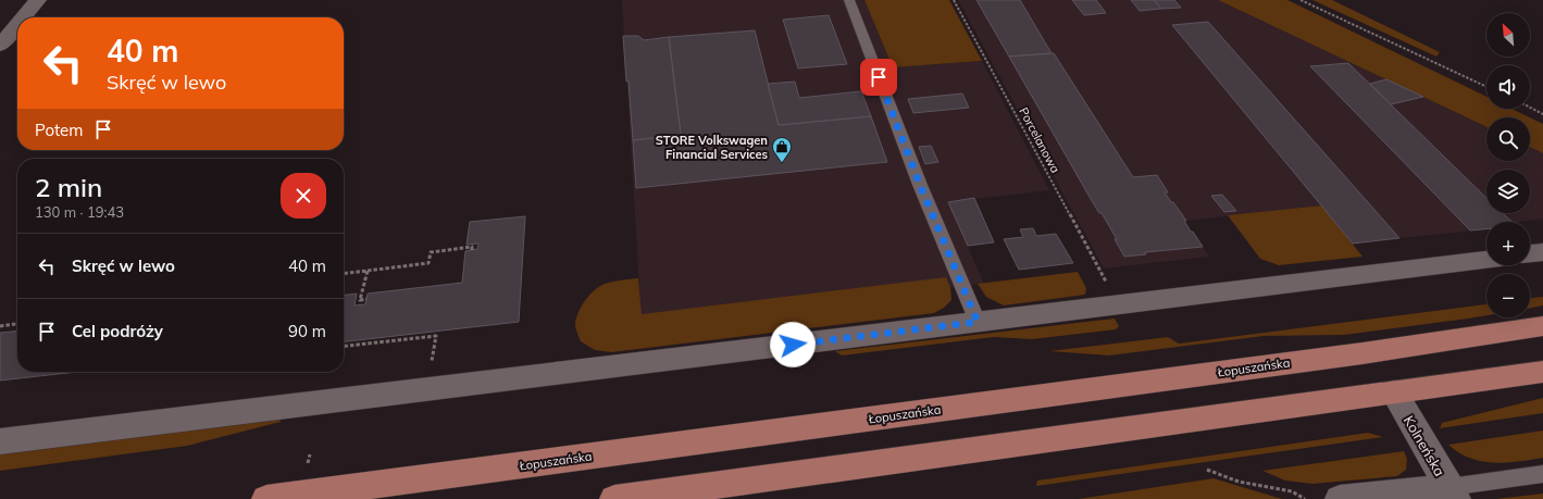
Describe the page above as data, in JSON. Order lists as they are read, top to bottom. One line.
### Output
{"streets":{"main road":["Łopuszańska"],"street":["Kolneńska"],"path":["Porcelanowa"]},"places":{"shop":["STORE Volkswagen Financial Services"]},"north":"top left","page":{"map_buttons":["+","−"],"turn":["40 m","Skręć w lewo"],"then":"Potem","heading":["2 min","130 m · 19:43"],"list":[{"name":"Skręć w lewo","value":"40 m"},{"name":"Cel podróży","value":"90 m"}]}}
